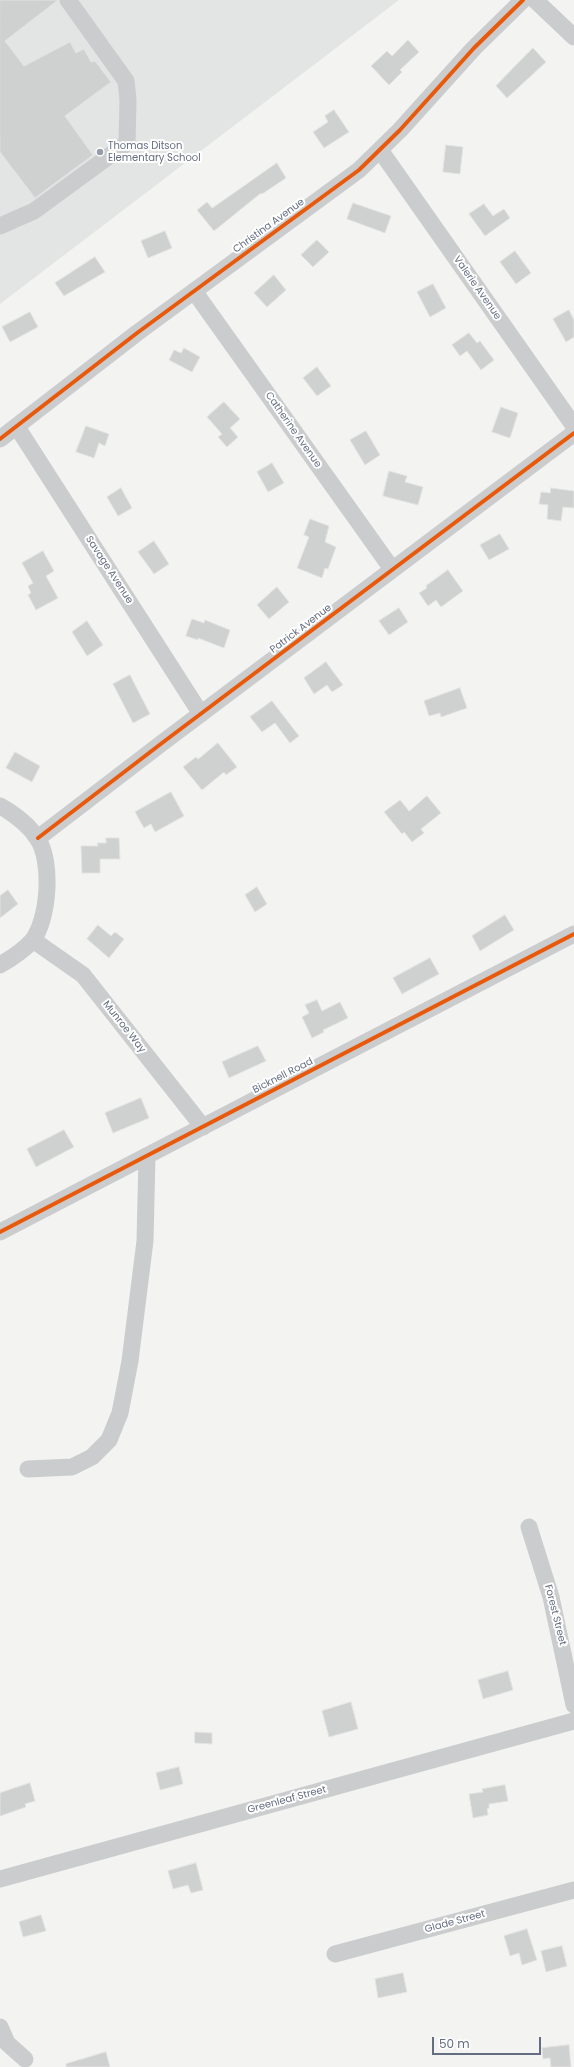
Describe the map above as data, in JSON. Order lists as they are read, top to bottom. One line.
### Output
{"streets":{"street":["Christina Avenue","Valerie Avenue","Catherine Avenue","Savage Avenue","Patrick Avenue","Munroe Way","Bicknell Road","Forest Street","Greenleaf Street","Glade Street"]},"crossings":[["Christina Avenue","Valerie Avenue"],["Christina Avenue","Catherine Avenue"],["Christina Avenue","Savage Avenue"],["Catherine Avenue","Patrick Avenue"],["Savage Avenue","Patrick Avenue"],["Munroe Way","Bicknell Road"]],"places":["Thomas Ditson Elementary School"],"scale_bar":"50 m"}
